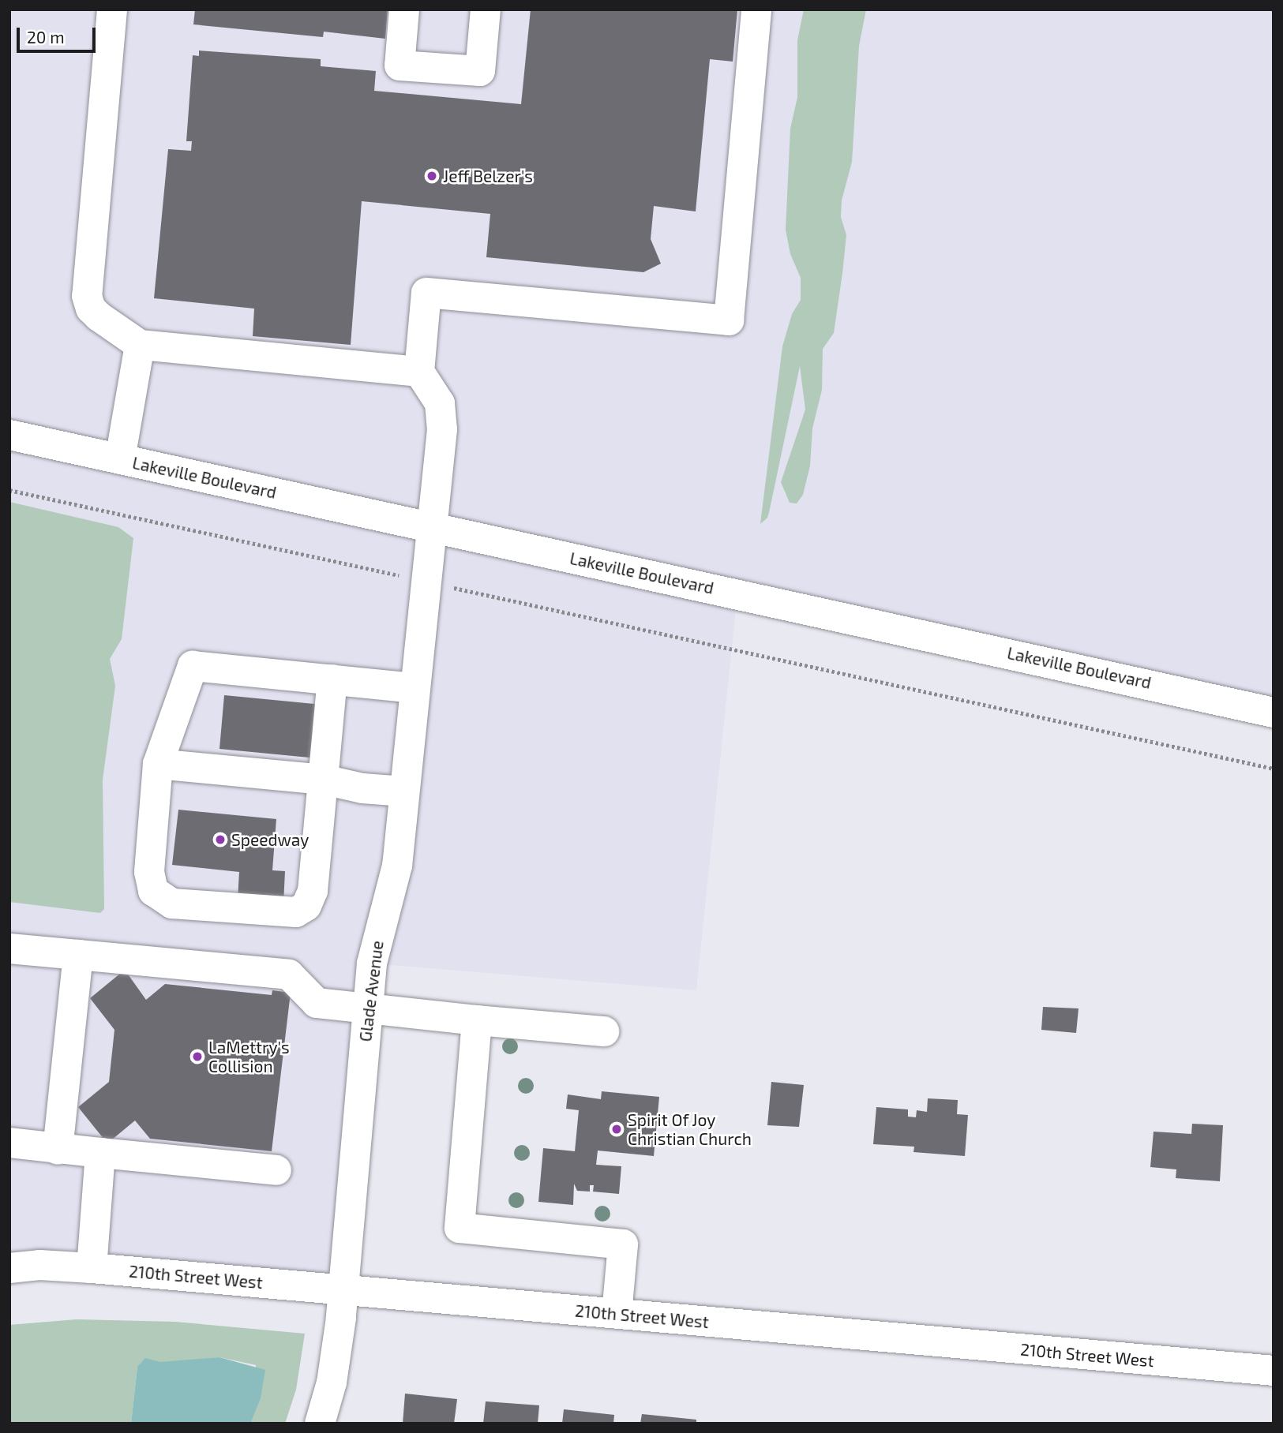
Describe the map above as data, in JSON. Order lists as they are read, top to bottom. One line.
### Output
{"streets":{"street":["Lakeville Boulevard","Glade Avenue","210th Street West"]},"crossings":[["Lakeville Boulevard","Glade Avenue"],["Glade Avenue","210th Street West"]],"places":["Jeff Belzer's","Speedway","LaMettry's Collision","Spirit Of Joy Christian Church"],"scale_bar":"20 m"}
